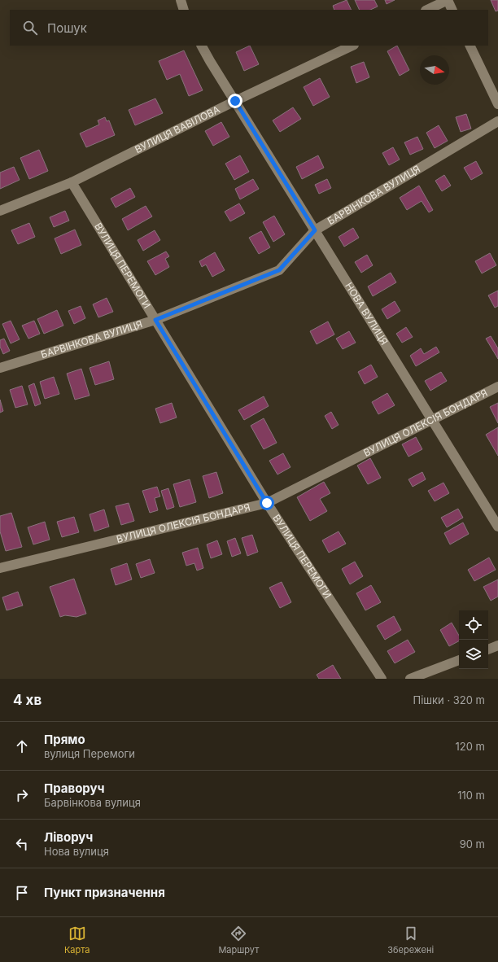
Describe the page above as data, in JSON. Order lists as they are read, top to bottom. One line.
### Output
{"streets":{"street":["ВУЛИЦЯ ВАВІЛОВА","БАРВІНКОВА ВУЛИЦЯ","ВУЛИЦЯ ПЕРЕМОГИ","НОВА ВУЛИЦЯ","ВУЛИЦЯ ОЛЕКСІЯ БОНДАРЯ"]},"crossings":[["ВУЛИЦЯ ВАВІЛОВА","ВУЛИЦЯ ПЕРЕМОГИ"],["ВУЛИЦЯ ВАВІЛОВА","НОВА ВУЛИЦЯ"],["БАРВІНКОВА ВУЛИЦЯ","ВУЛИЦЯ ПЕРЕМОГИ"],["БАРВІНКОВА ВУЛИЦЯ","НОВА ВУЛИЦЯ"],["ВУЛИЦЯ ПЕРЕМОГИ","ВУЛИЦЯ ОЛЕКСІЯ БОНДАРЯ"],["НОВА ВУЛИЦЯ","ВУЛИЦЯ ОЛЕКСІЯ БОНДАРЯ"]],"north":"right","page":{"search":"Пошук","heading":["4 хв","Пішки · 320 m"],"list":[["Прямо","вулиця Перемоги","120 m"],["Праворуч","Барвінкова вулиця","110 m"],["Ліворуч","Нова вулиця","90 m"],"Пункт призначення"],"nav":["Карта","Маршрут","Збережені"]}}
